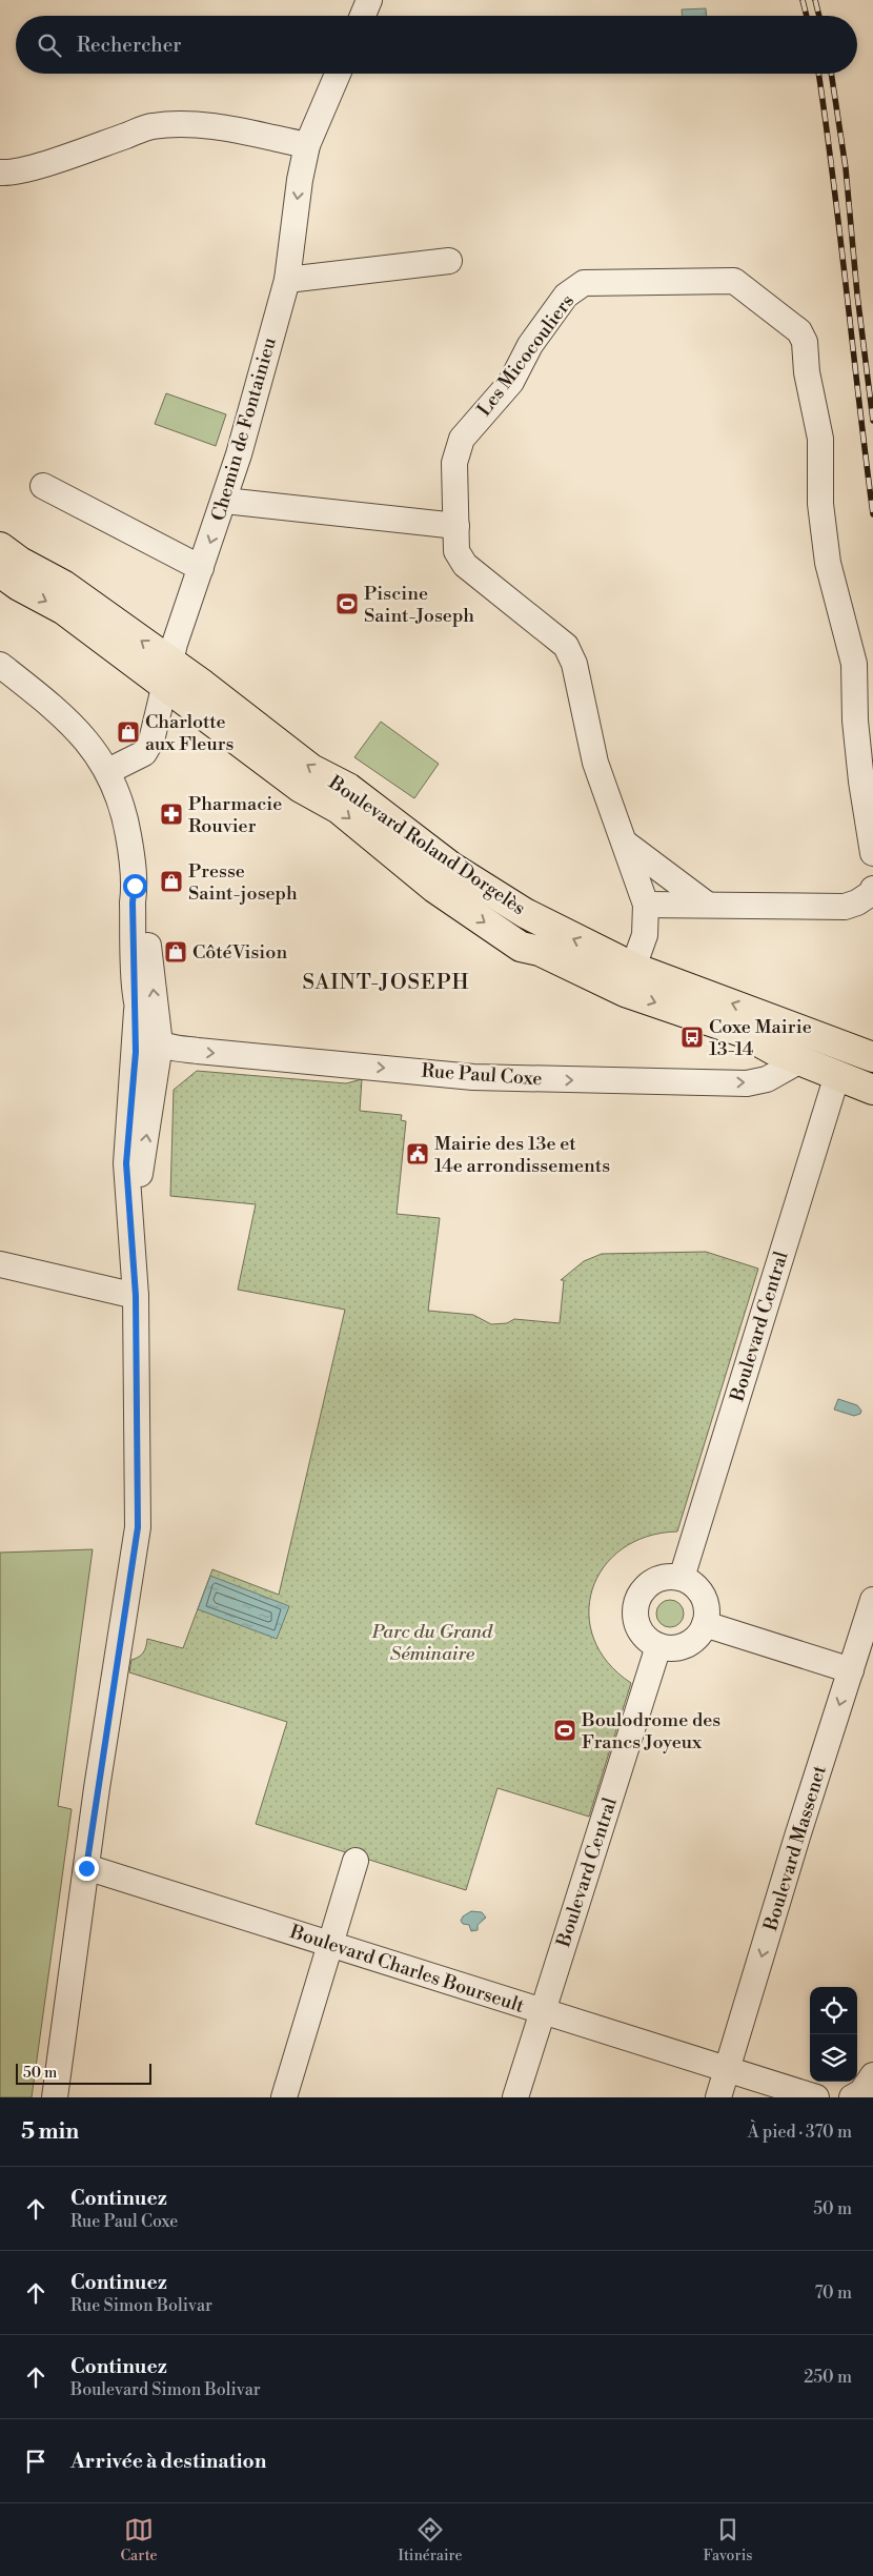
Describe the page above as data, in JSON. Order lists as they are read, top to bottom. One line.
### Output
{"streets":{"main road":["Boulevard Roland Dorgelès"],"street":["Les Micocouliers","Chemin de Fontainieu","Rue Paul Coxe","Boulevard Central","Boulevard Massenet","Boulevard Charles Bourseult"]},"crossings":[["Les Micocouliers","Boulevard Roland Dorgelès"],["Chemin de Fontainieu","Boulevard Roland Dorgelès"],["Boulevard Roland Dorgelès","Rue Paul Coxe"],["Boulevard Roland Dorgelès","Boulevard Central"],["Boulevard Central","Boulevard Charles Bourseult"],["Boulevard Massenet","Boulevard Charles Bourseult"]],"one_way":["Rue Paul Coxe","Boulevard Massenet"],"districts":["SAINT-JOSEPH"],"parks":["Parc du Grand Séminaire"],"places":{"sports":["Piscine Saint-Joseph","Boulodrome des Francs Joyeux"],"shop":["Charlotte aux Fleurs","Presse Saint-joseph","CôtéVision"],"pharmacy":["Pharmacie Rouvier"],"bus stop":["Coxe Mairie 13-14"],"public building":["Mairie des 13e et 14e arrondissements"]},"scale_bar":"50 m","page":{"search":"Rechercher","scale":"50 m","heading":["5 min","À pied · 370 m"],"list":[["Continuez","Rue Paul Coxe","50 m"],["Continuez","Rue Simon Bolivar","70 m"],["Continuez","Boulevard Simon Bolivar","250 m"],"Arrivée à destination"],"nav":["Carte","Itinéraire","Favoris"]}}
